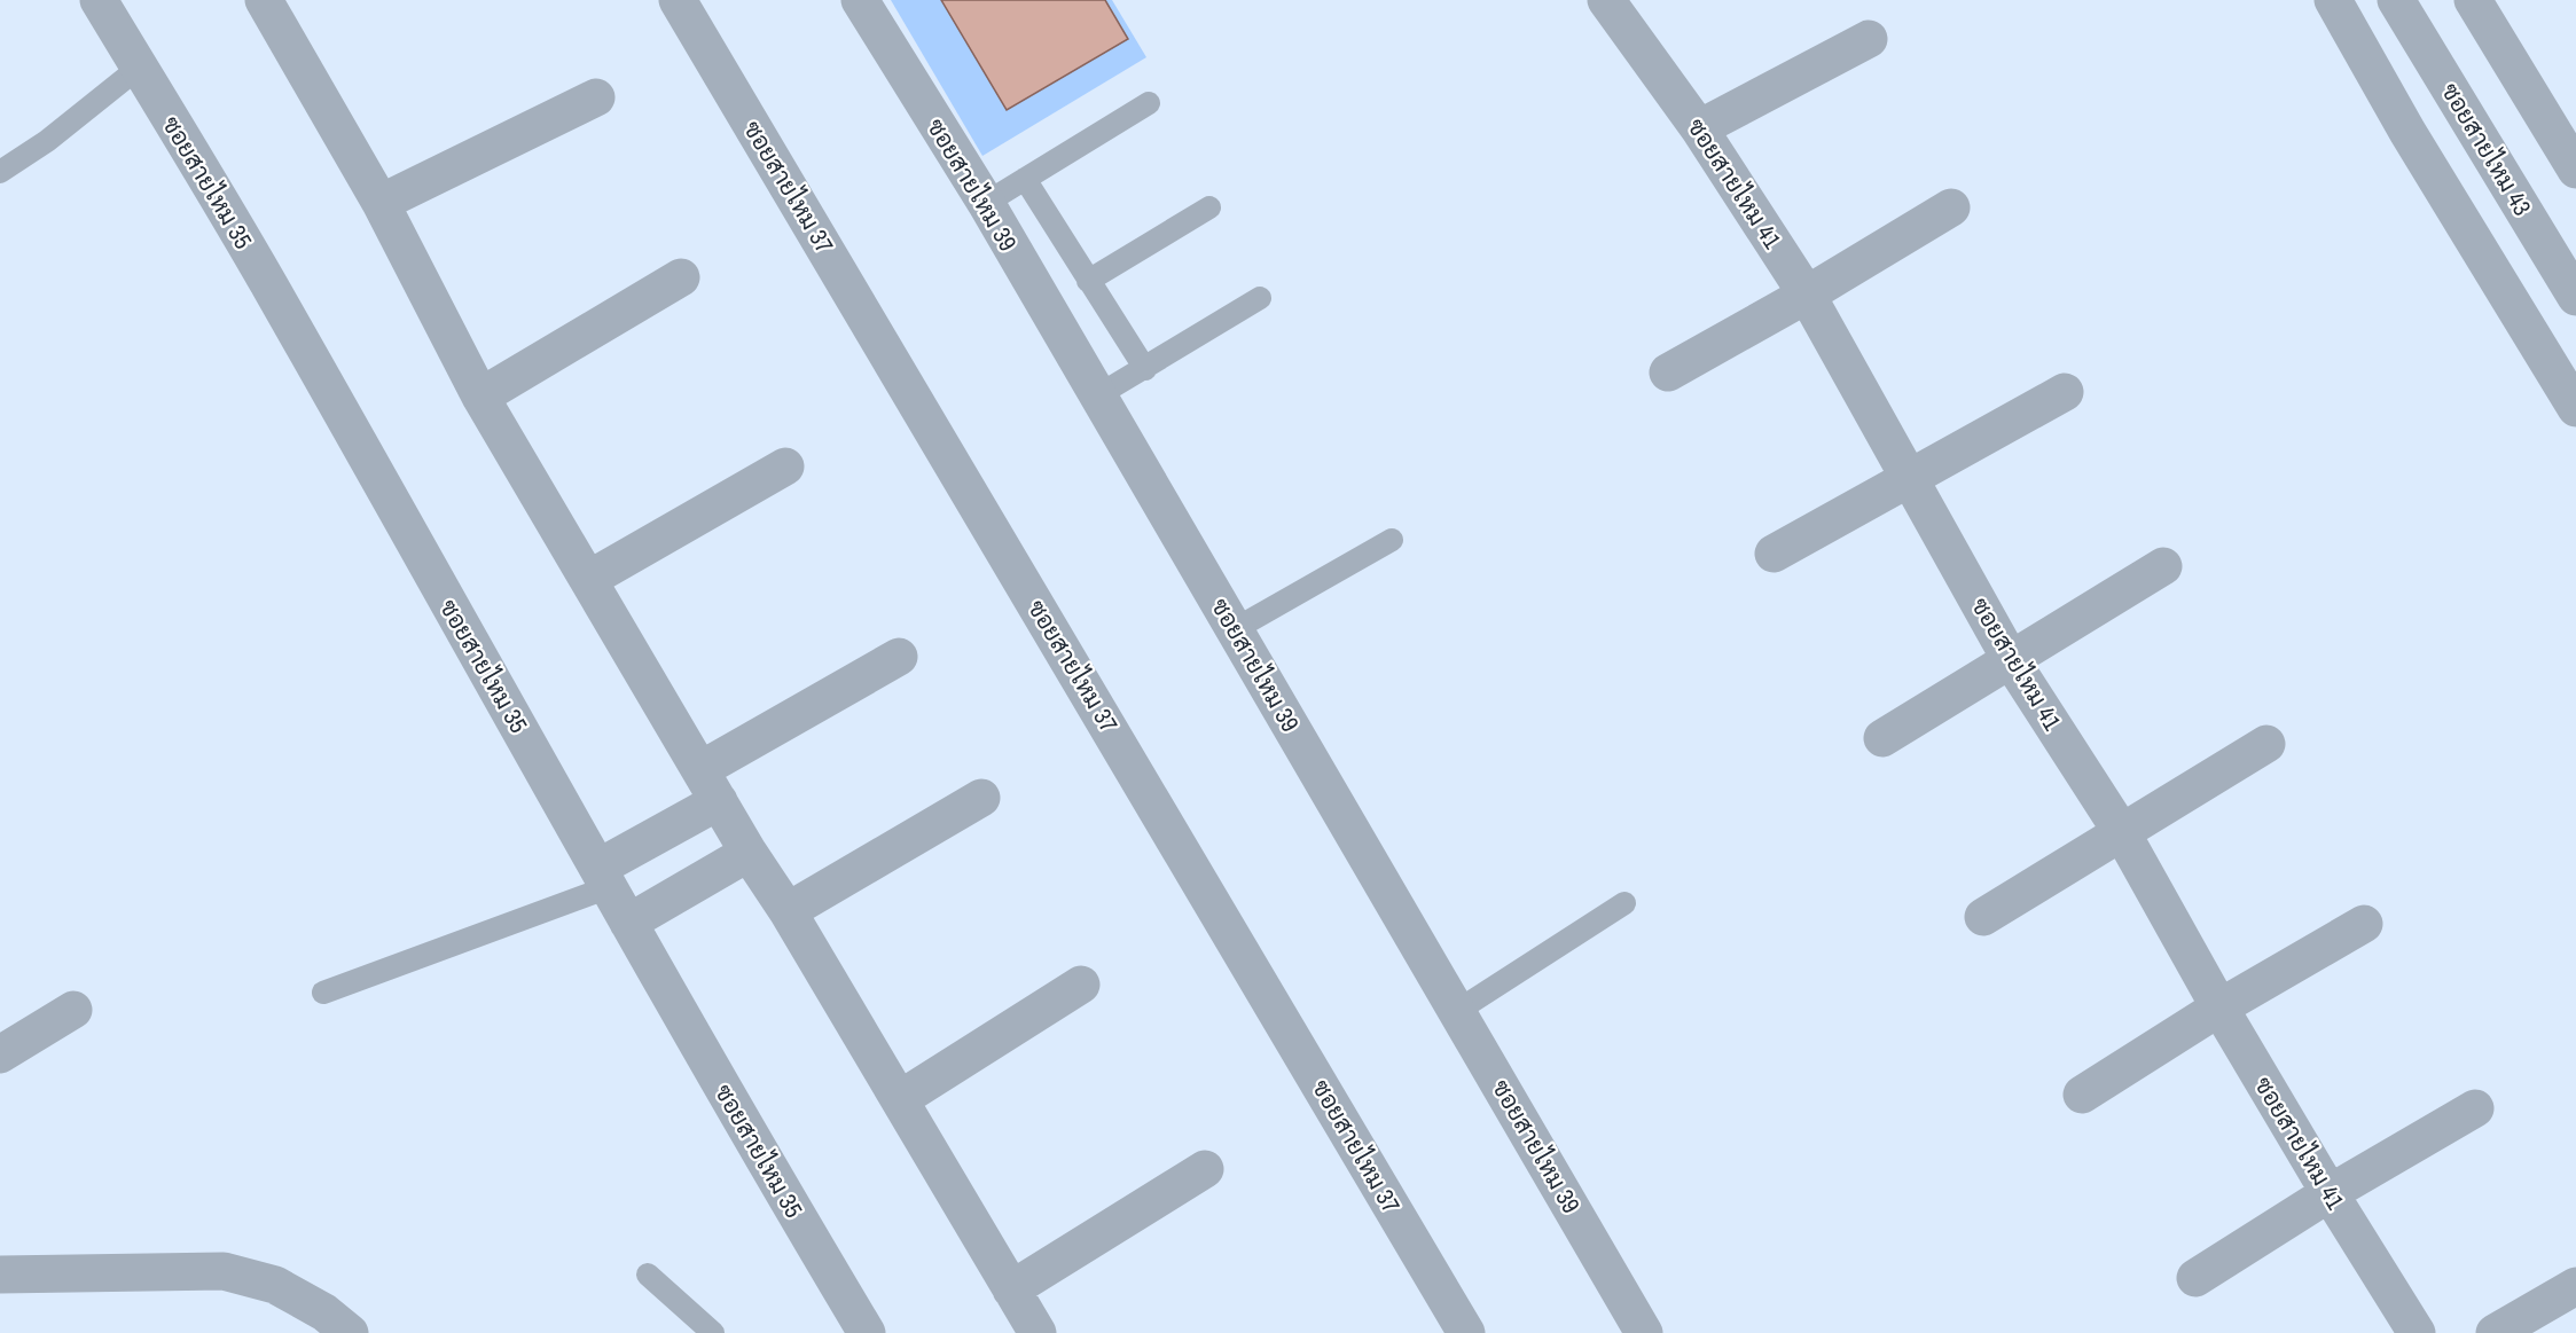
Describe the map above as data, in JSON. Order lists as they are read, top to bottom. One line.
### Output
{"streets":{"street":["ซอยสายไหม 43","ซอยสายไหม 35","ซอยสายไหม 41","ซอยสายไหม 39","ซอยสายไหม 37"]}}
